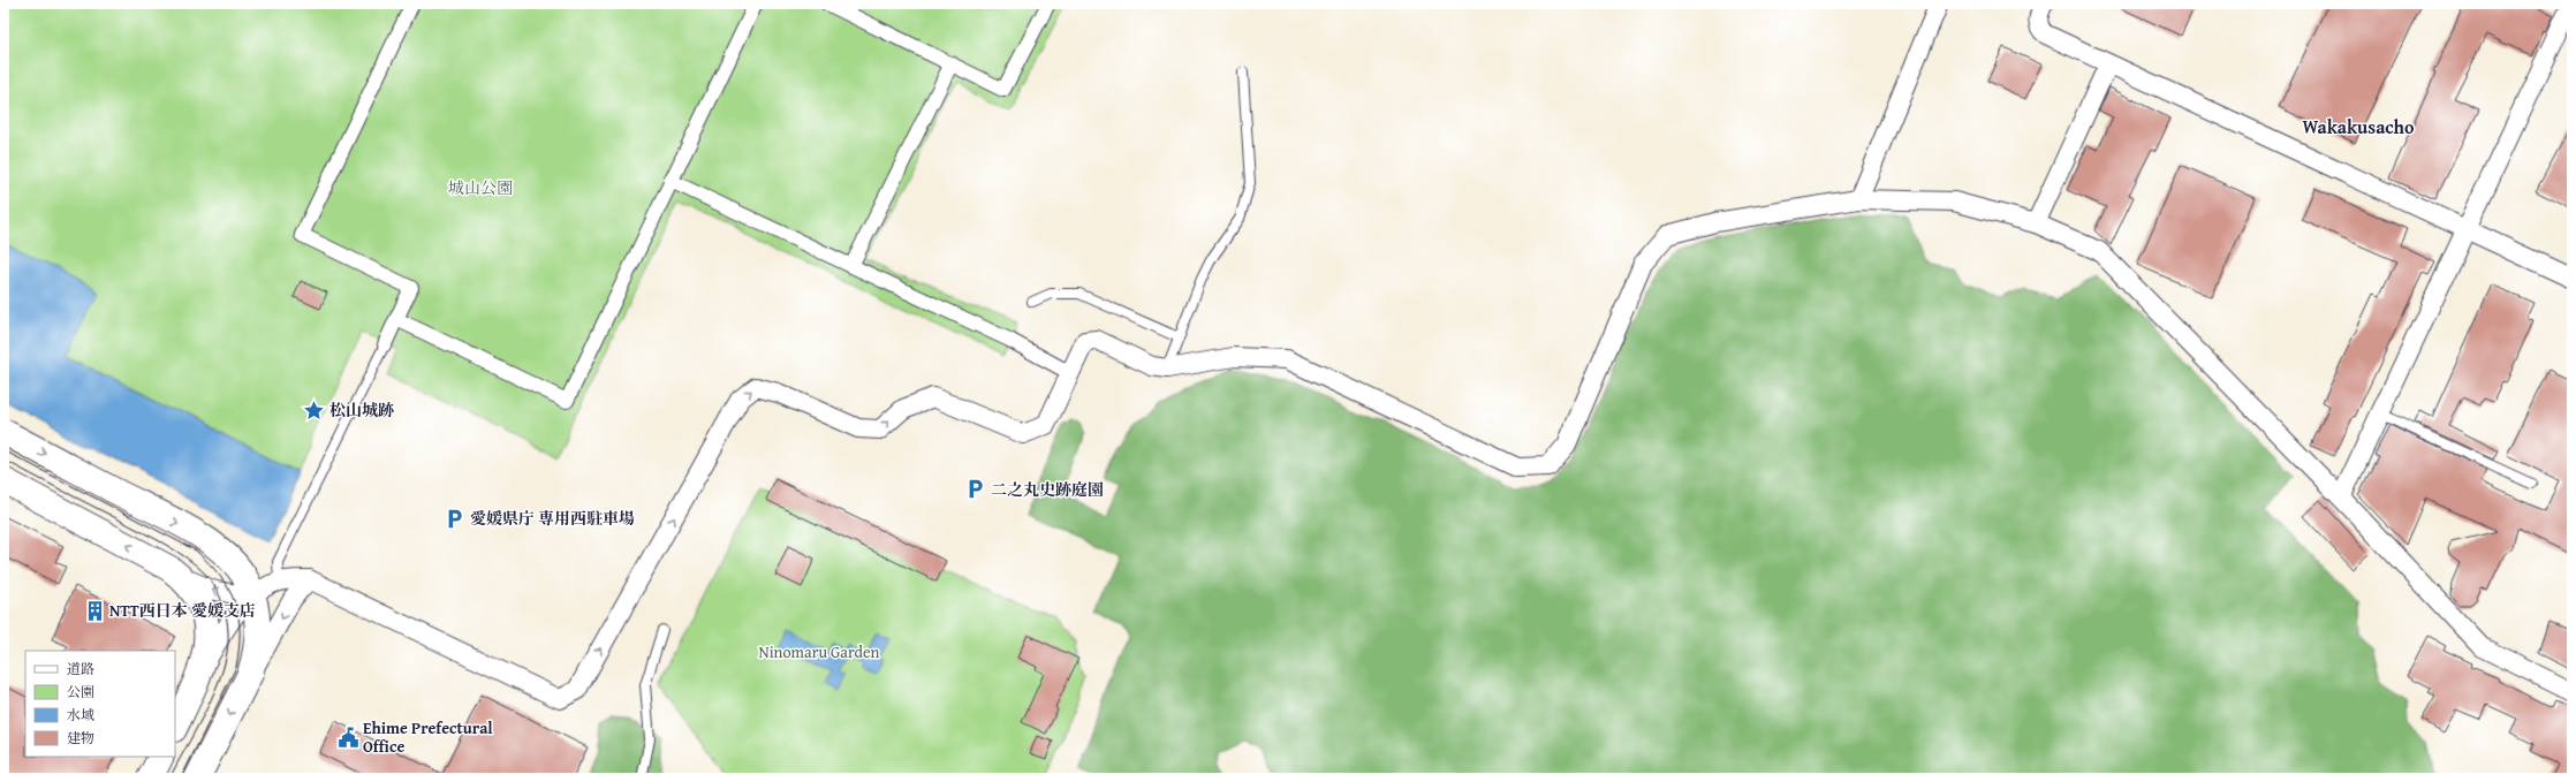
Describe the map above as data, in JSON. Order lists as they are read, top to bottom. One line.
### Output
{"districts":["Wakakusacho"],"parks":["城山公園","Ninomaru Garden"],"places":{"place":["松山城跡"],"parking":["二之丸史跡庭園","愛媛県庁 専用西駐車場"],"building":["NTT西日本 愛媛支店"],"public building":["Ehime Prefectural Office"]},"legend":["道路","公園","水域","建物"]}
